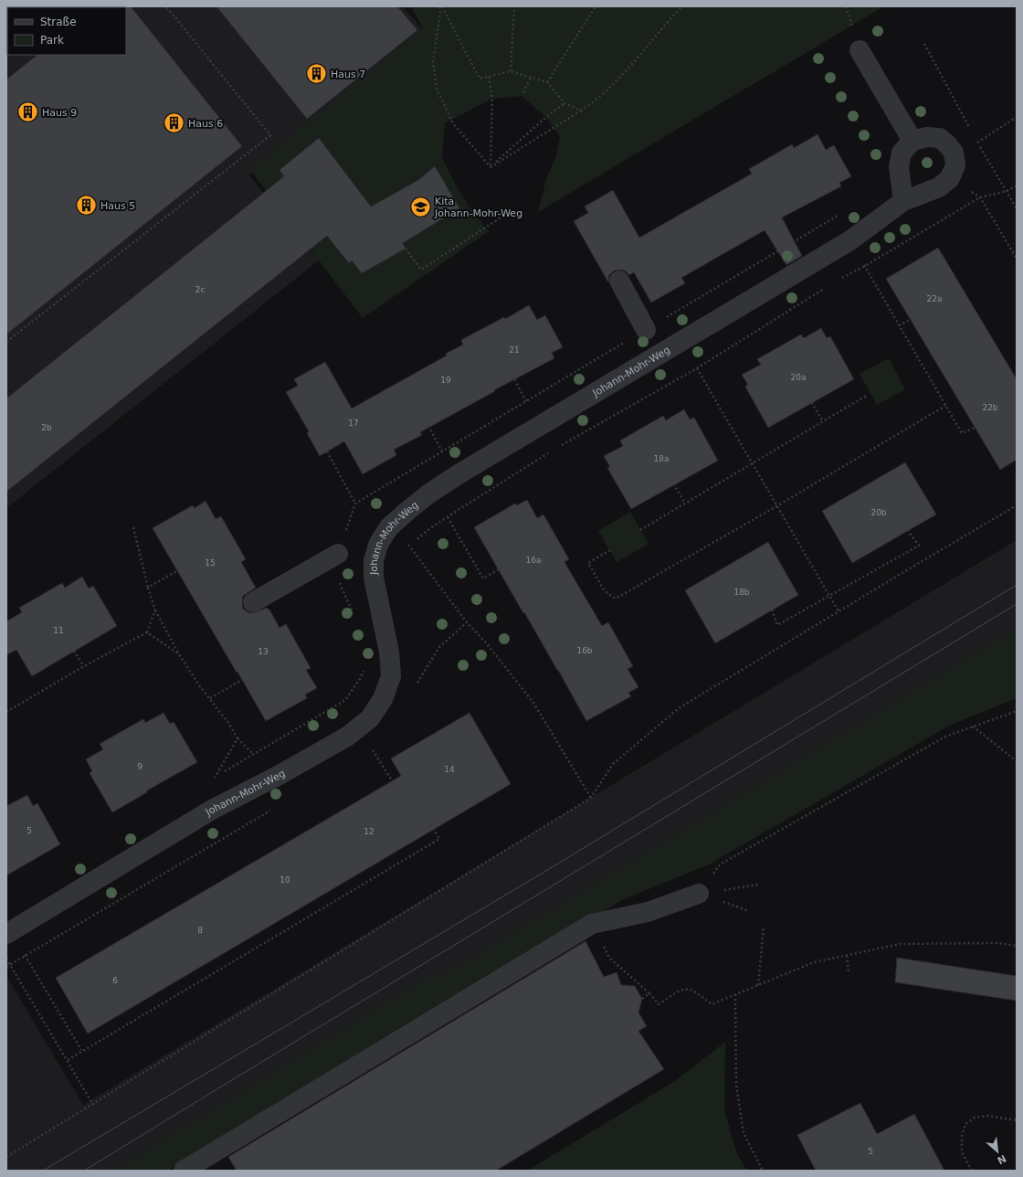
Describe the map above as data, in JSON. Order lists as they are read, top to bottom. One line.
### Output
{"streets":{"street":["Johann-Mohr-Weg"]},"places":{"building":["Haus 7","Haus 9","Haus 6","Haus 5"],"school or university":["Kita Johann-Mohr-Weg"]},"house_numbers":["2c","22a","21","20a","19","22b","17","2b","18a","20b","16a","15","18b","11","16b","13","9","14","5","12","10","8","6","5"],"legend":["Straße","Park"],"north":"bottom right"}
